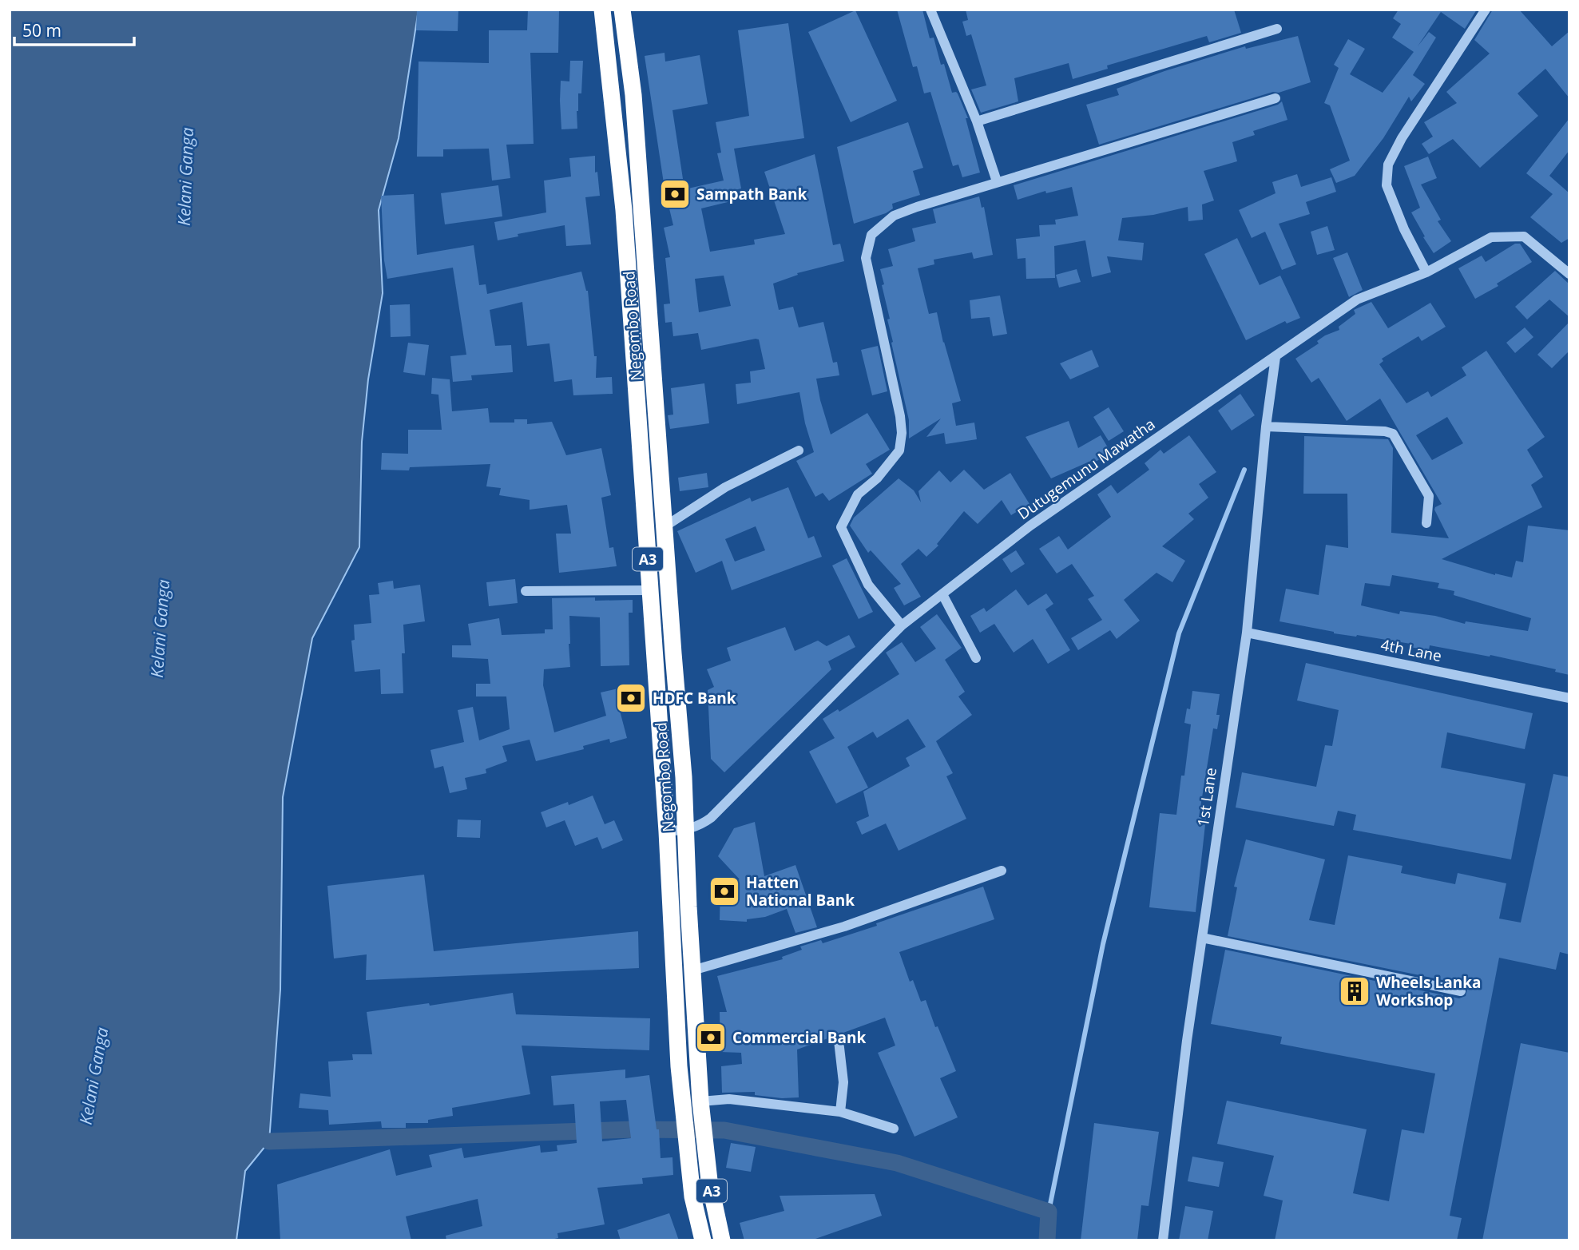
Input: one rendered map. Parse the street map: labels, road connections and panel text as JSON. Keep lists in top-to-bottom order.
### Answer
{
  "streets": {
    "highway": ["Negombo Road", "A3"],
    "street": ["Dutugemunu Mawatha", "4th Lane", "1st Lane"]
  },
  "crossings": [
    ["Negombo Road", "Dutugemunu Mawatha"],
    ["Dutugemunu Mawatha", "1st Lane"],
    ["4th Lane", "1st Lane"]
  ],
  "water": ["Kelani Ganga"],
  "places": {
    "bank": [
      "Sampath Bank",
      "HDFC Bank",
      "Hatten National Bank",
      "Commercial Bank"
    ],
    "building": ["Wheels Lanka Workshop"]
  },
  "scale_bar": "50 m"
}
